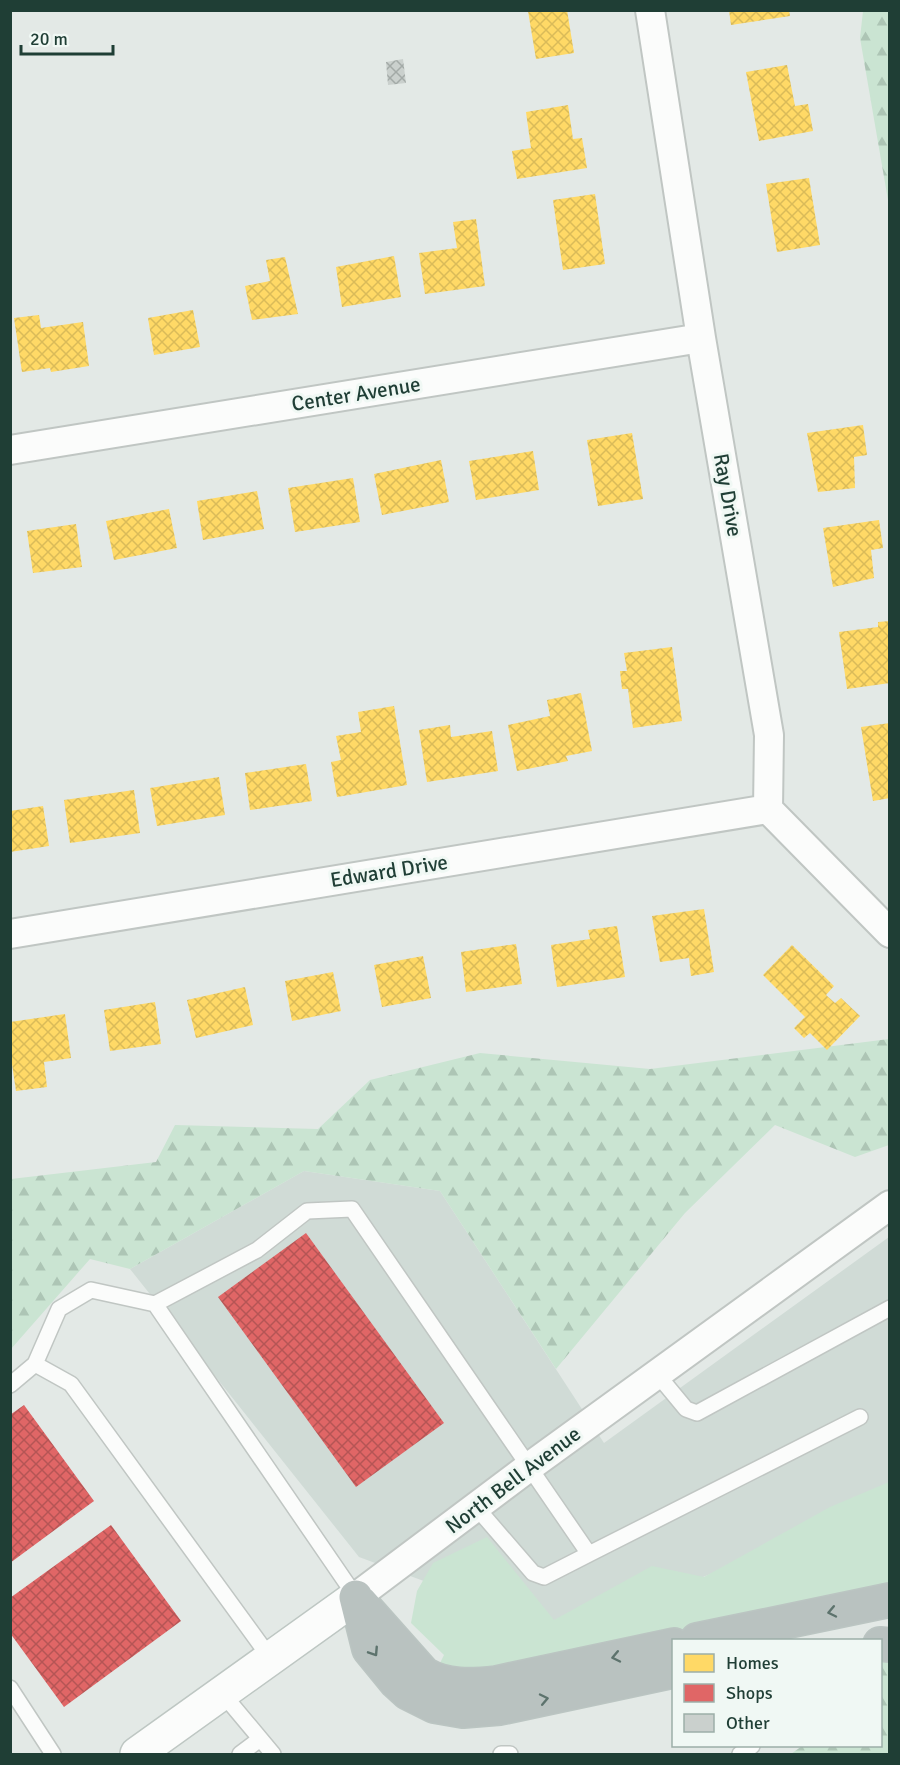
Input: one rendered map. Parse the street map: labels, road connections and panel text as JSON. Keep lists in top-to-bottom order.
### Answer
{
  "streets": {
    "street": [
      "Center Avenue",
      "Ray Drive",
      "Edward Drive",
      "North Bell Avenue"
    ]
  },
  "crossings": [
    ["Center Avenue", "Ray Drive"],
    ["Ray Drive", "Edward Drive"]
  ],
  "legend": ["Homes", "Shops", "Other"],
  "scale_bar": "20 m"
}
